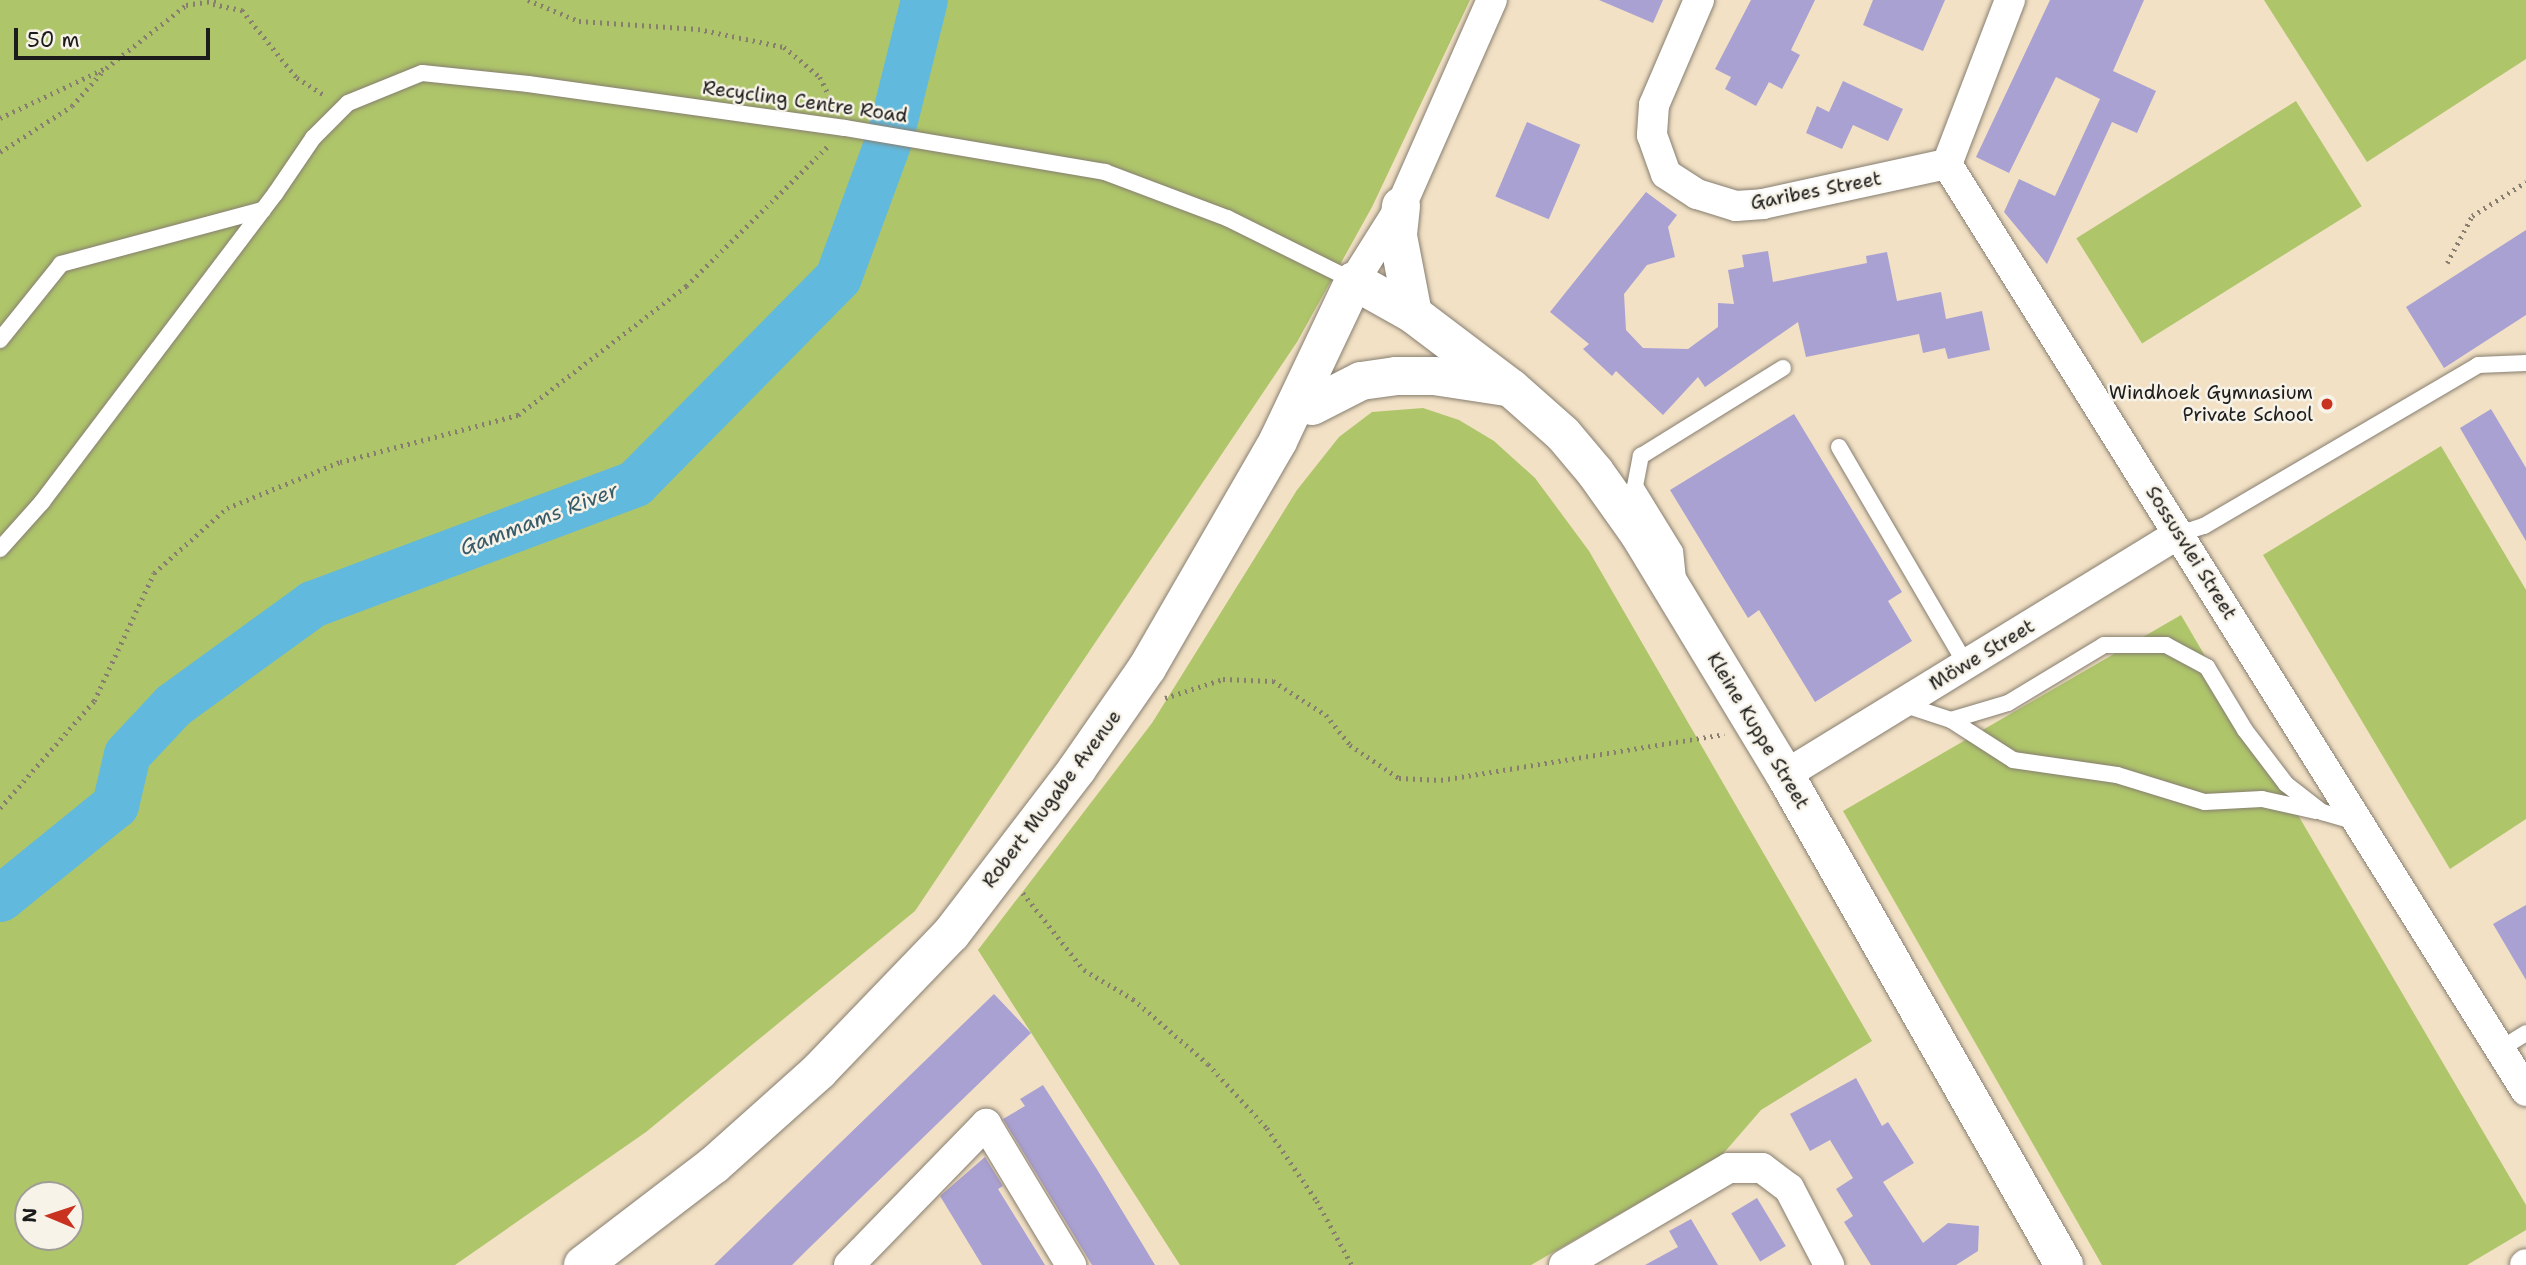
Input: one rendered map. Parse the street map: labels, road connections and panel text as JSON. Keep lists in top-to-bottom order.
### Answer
{
  "streets": {
    "street": [
      "Garibes Street",
      "Sossusvlei Street",
      "Möwe Street",
      "Kleine Kuppe Street",
      "Robert Mugabe Avenue"
    ],
    "lane": ["Recycling Centre Road"]
  },
  "crossings": [
    ["Recycling Centre Road", "Kleine Kuppe Street"],
    ["Recycling Centre Road", "Robert Mugabe Avenue"],
    ["Garibes Street", "Sossusvlei Street"],
    ["Sossusvlei Street", "Möwe Street"],
    ["Möwe Street", "Kleine Kuppe Street"],
    ["Kleine Kuppe Street", "Robert Mugabe Avenue"]
  ],
  "water": ["Gammams River"],
  "places": ["Windhoek Gymnasium Private School"],
  "scale_bar": "50 m",
  "north": "left"
}
